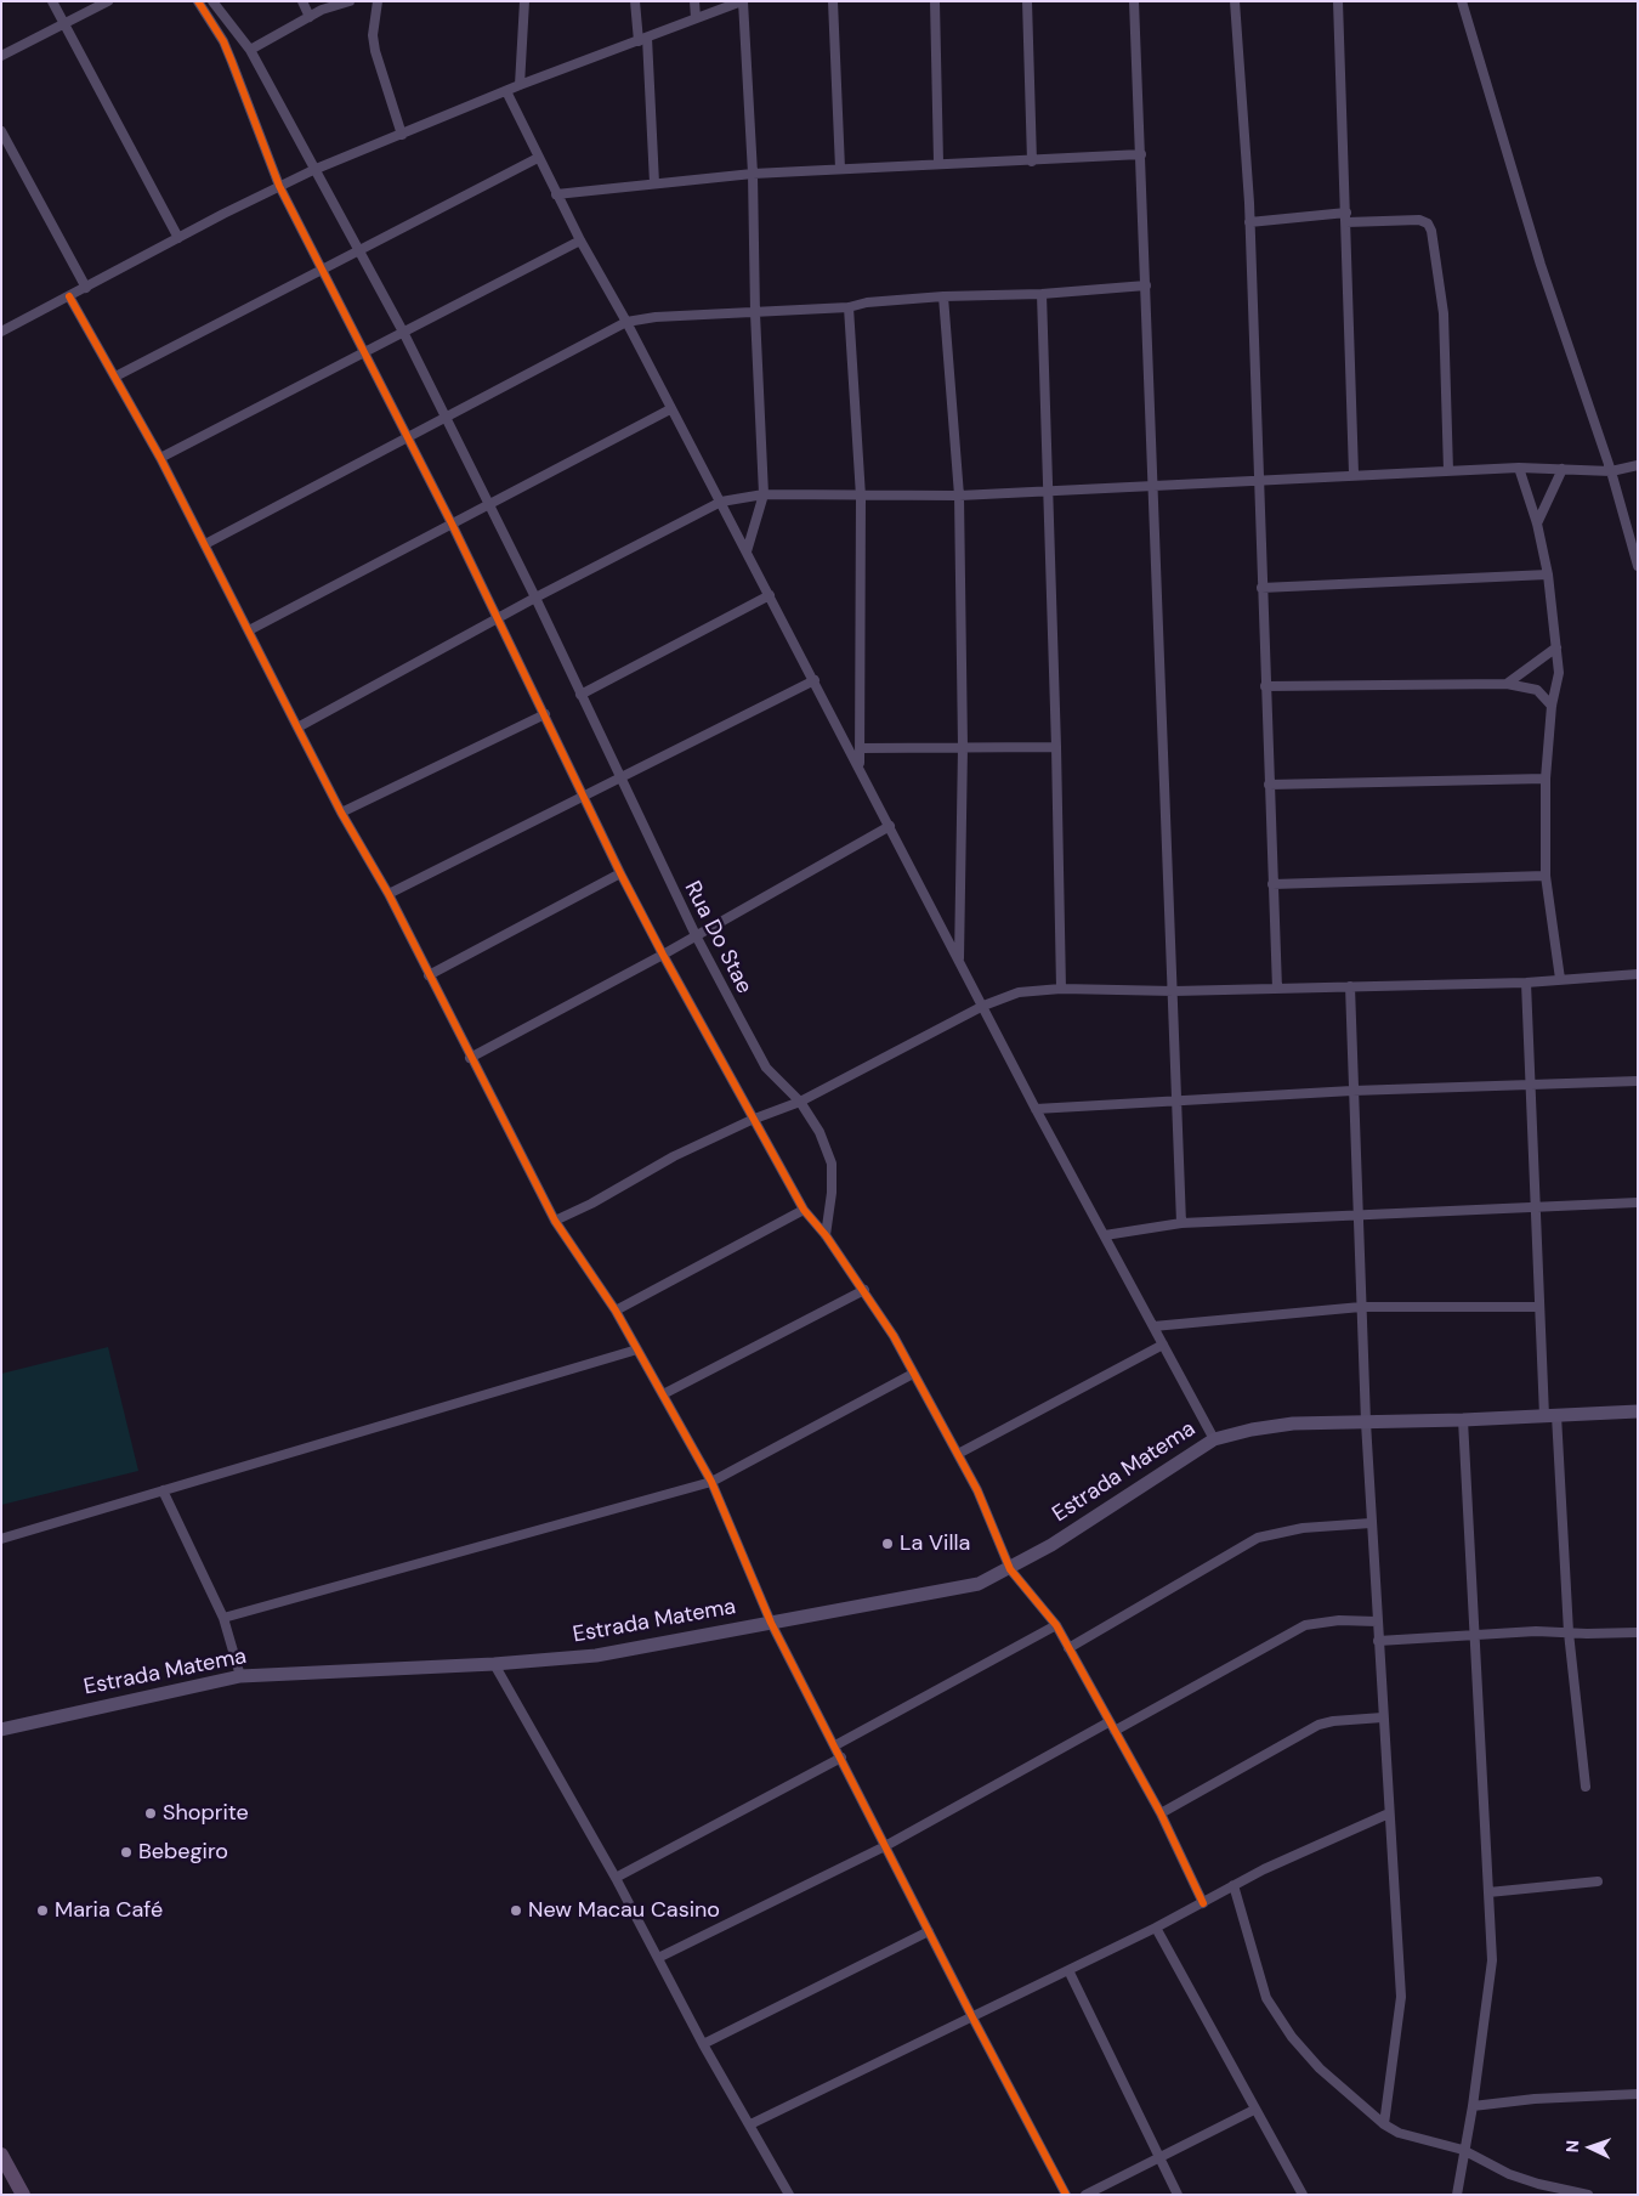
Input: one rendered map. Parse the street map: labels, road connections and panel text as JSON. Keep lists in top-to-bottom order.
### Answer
{
  "streets": {
    "street": ["Rua Do Stae", "Estrada Matema"]
  },
  "places": [
    "La Villa",
    "Shoprite",
    "Bebegiro",
    "Maria Café",
    "New Macau Casino"
  ],
  "north": "left"
}
